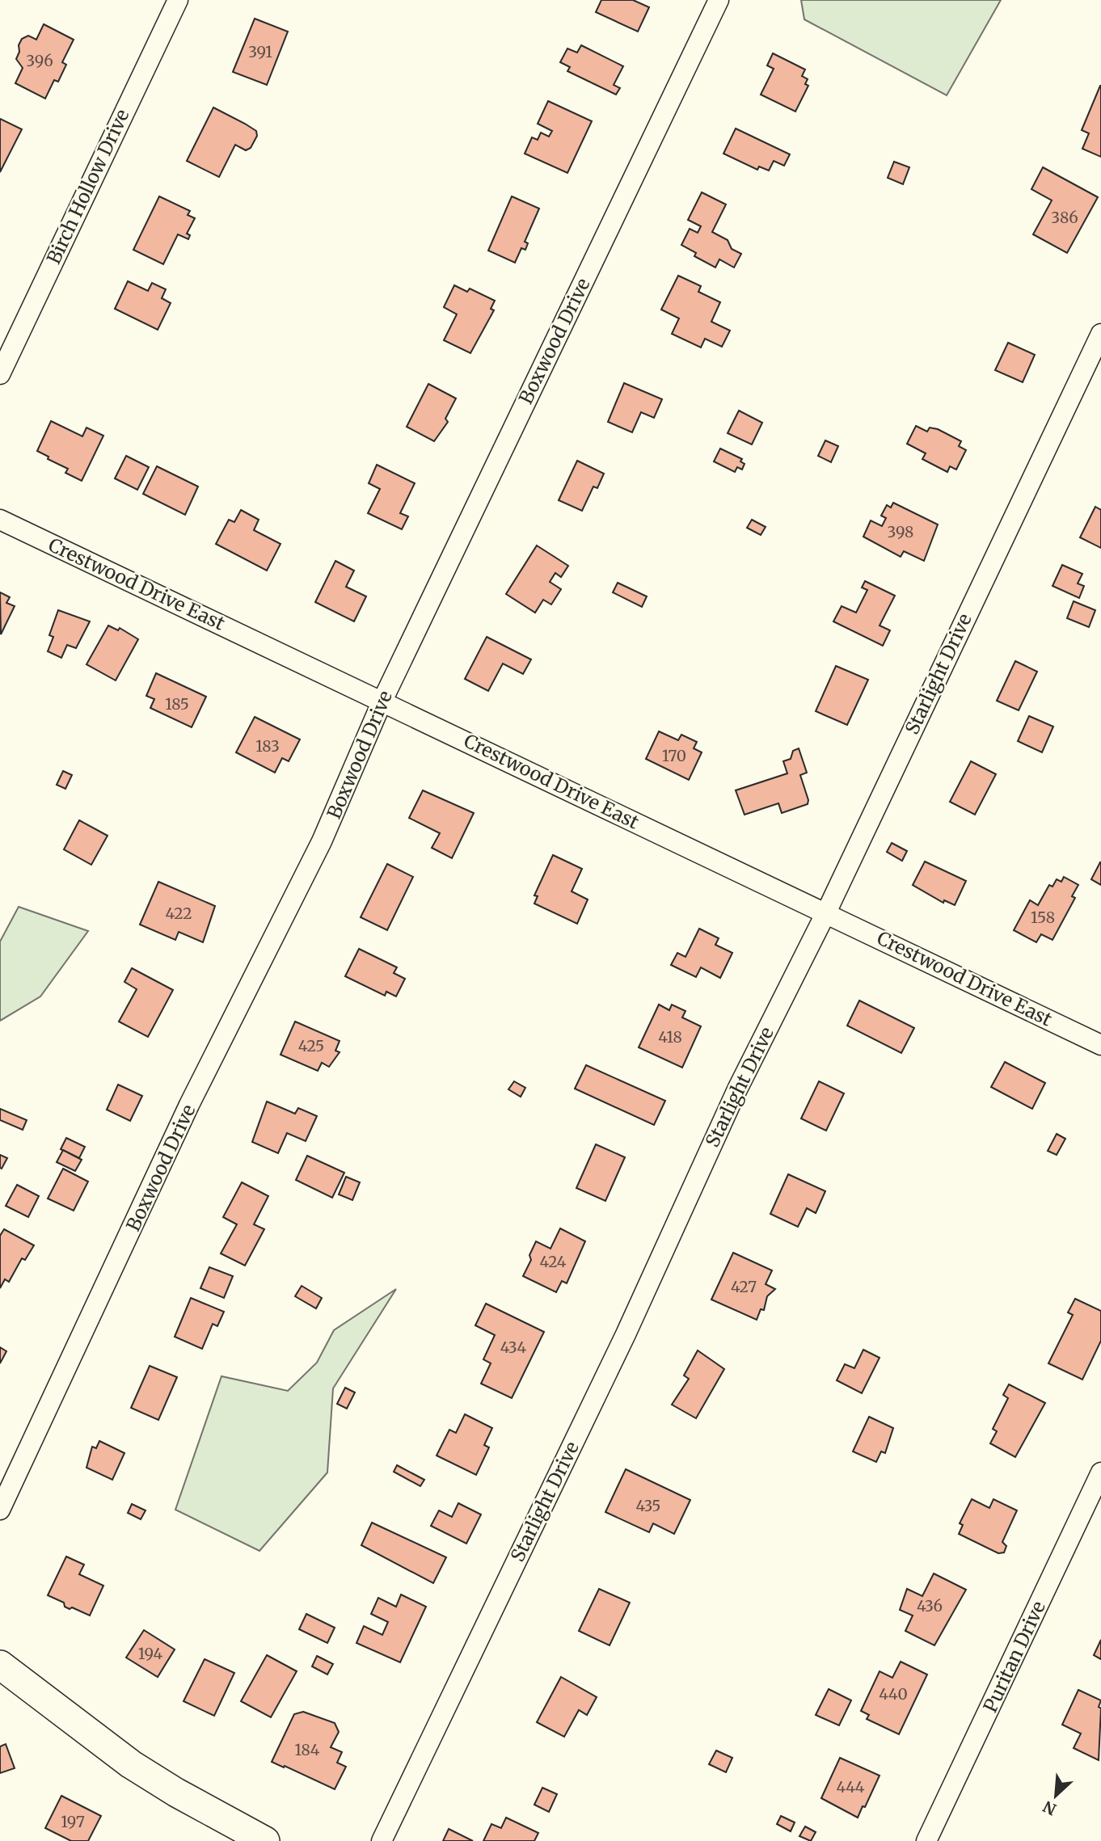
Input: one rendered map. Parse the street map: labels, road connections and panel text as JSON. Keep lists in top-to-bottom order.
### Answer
{
  "streets": {
    "street": [
      "Birch Hollow Drive",
      "Boxwood Drive",
      "Crestwood Drive East",
      "Starlight Drive",
      "Puritan Drive"
    ]
  },
  "crossings": [
    ["Boxwood Drive", "Crestwood Drive East"],
    ["Crestwood Drive East", "Starlight Drive"]
  ],
  "house_numbers": [
    "391",
    "396",
    "386",
    "398",
    "185",
    "183",
    "170",
    "422",
    "158",
    "418",
    "425",
    "424",
    "427",
    "434",
    "435",
    "436",
    "194",
    "440",
    "184",
    "444",
    "197"
  ],
  "north": "bottom left"
}
